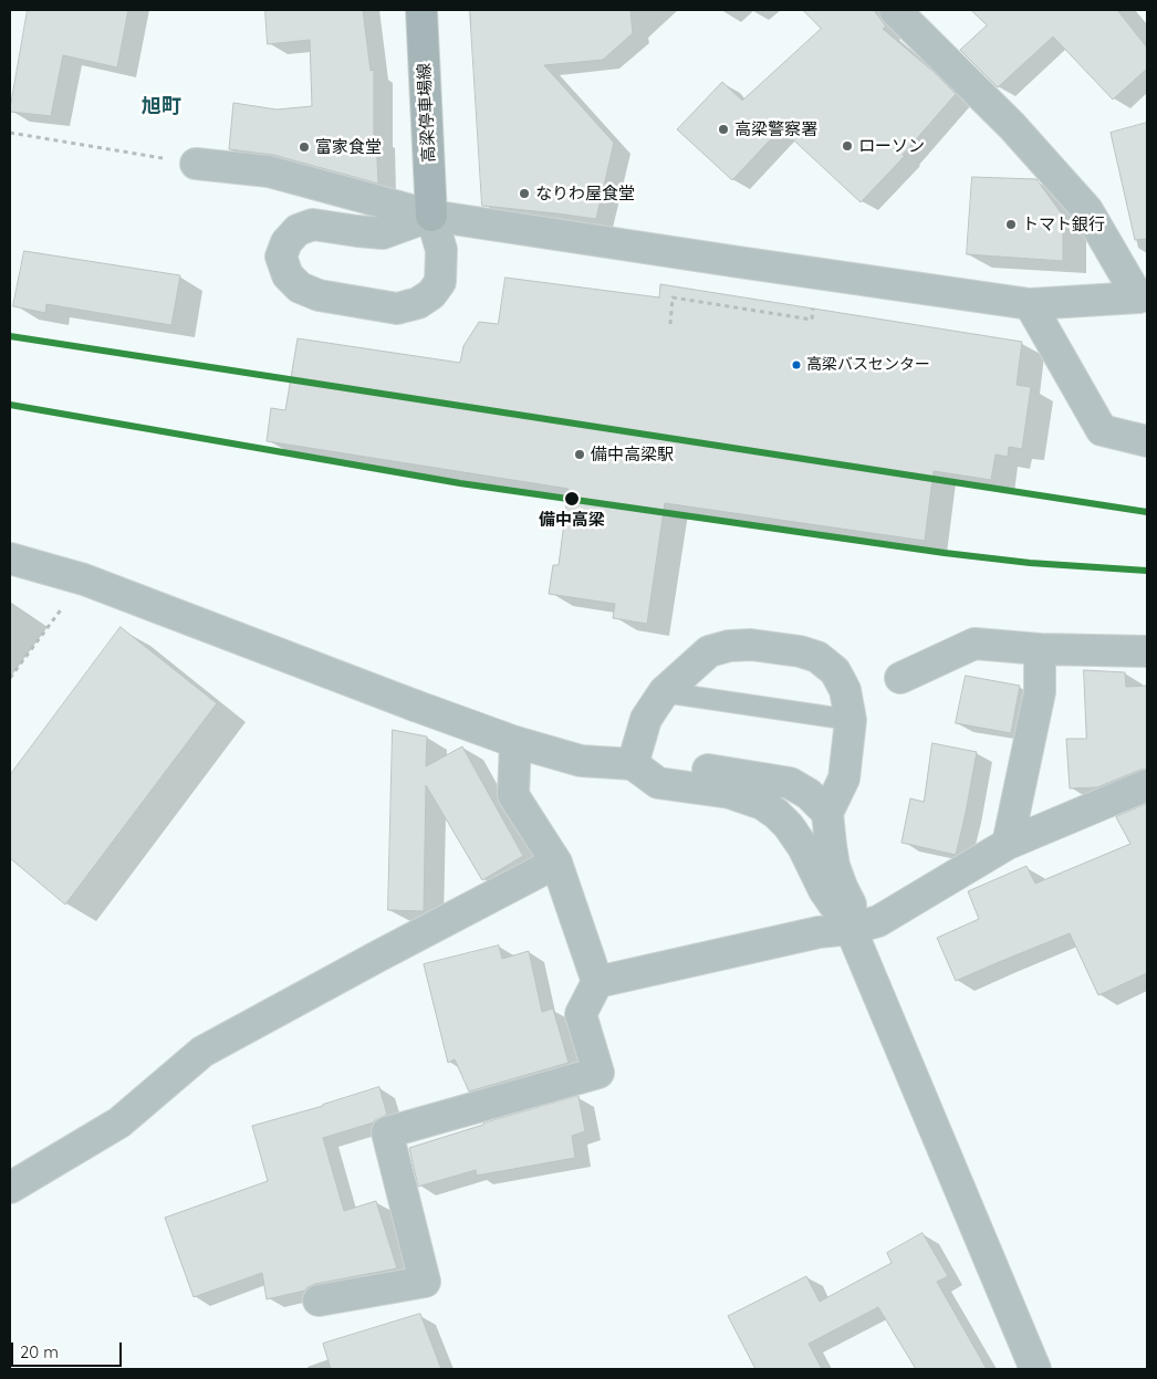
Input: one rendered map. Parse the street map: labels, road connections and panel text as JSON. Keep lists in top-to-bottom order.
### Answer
{
  "streets": {
    "main road": ["高梁停車場線"]
  },
  "districts": ["旭町"],
  "places": [
    "高梁警察署",
    "ローソン",
    "富家食堂",
    "なりわ屋食堂",
    "トマト銀行",
    "高梁バスセンター",
    "備中高梁駅",
    "備中高梁"
  ],
  "scale_bar": "20 m"
}
